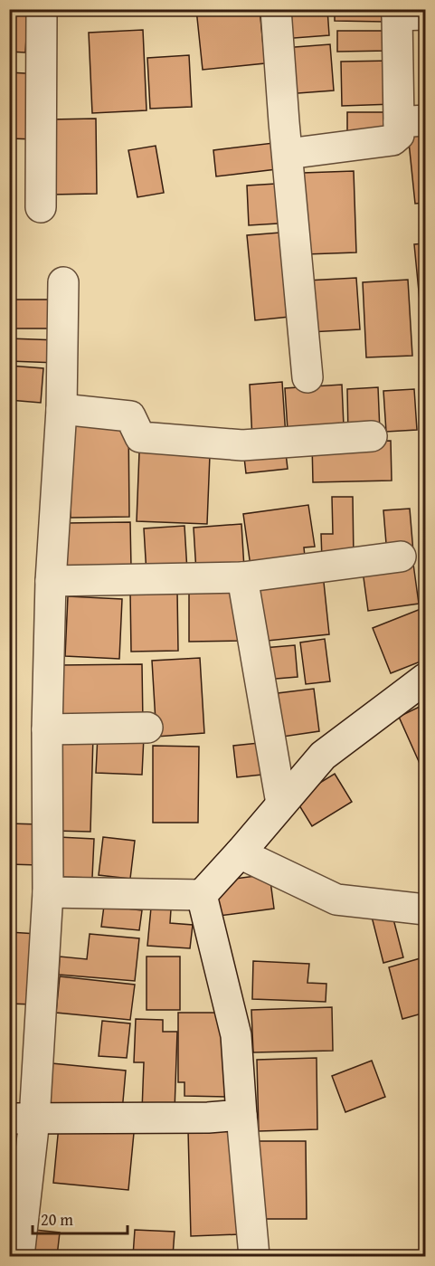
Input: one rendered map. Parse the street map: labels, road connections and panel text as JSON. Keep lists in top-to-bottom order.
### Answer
{
  "scale_bar": "20 m"
}
